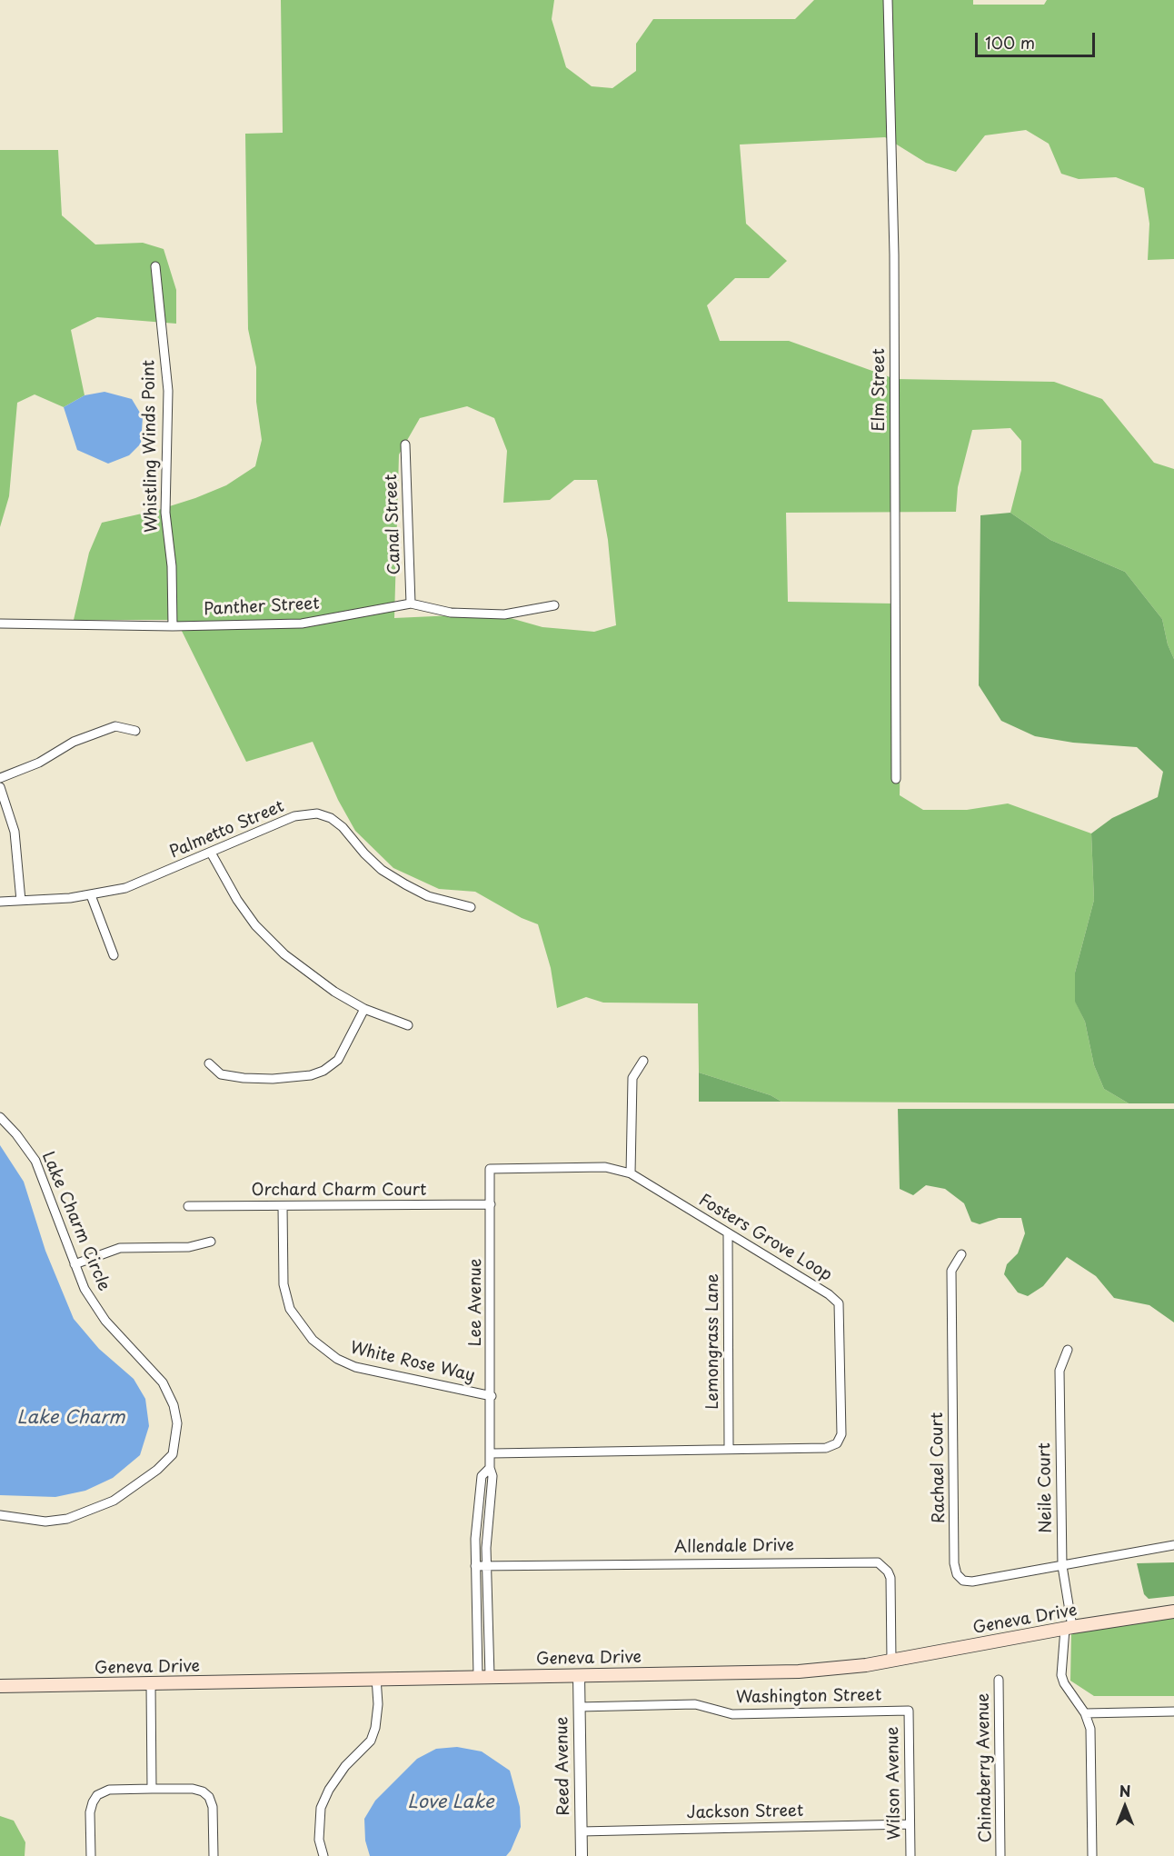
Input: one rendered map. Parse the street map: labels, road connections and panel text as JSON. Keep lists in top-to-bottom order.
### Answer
{
  "streets": {
    "main road": ["Geneva Drive"],
    "street": [
      "Elm Street",
      "Whistling Winds Point",
      "Canal Street",
      "Panther Street",
      "Palmetto Street",
      "Orchard Charm Court",
      "Lake Charm Circle",
      "Fosters Grove Loop",
      "Lee Avenue",
      "Lemongrass Lane",
      "White Rose Way",
      "Rachael Court",
      "Neile Court",
      "Allendale Drive",
      "Washington Street",
      "Reed Avenue",
      "Chinaberry Avenue",
      "Wilson Avenue",
      "Jackson Street"
    ]
  },
  "crossings": [
    ["Whistling Winds Point", "Panther Street"],
    ["Canal Street", "Panther Street"],
    ["Orchard Charm Court", "Lee Avenue"],
    ["Orchard Charm Court", "White Rose Way"],
    ["Fosters Grove Loop", "Lee Avenue"],
    ["Fosters Grove Loop", "Lemongrass Lane"],
    ["Lee Avenue", "White Rose Way"],
    ["Lee Avenue", "Allendale Drive"],
    ["Lee Avenue", "Geneva Drive"],
    ["Rachael Court", "Neile Court"],
    ["Neile Court", "Geneva Drive"],
    ["Allendale Drive", "Geneva Drive"],
    ["Geneva Drive", "Reed Avenue"],
    ["Washington Street", "Reed Avenue"],
    ["Washington Street", "Wilson Avenue"],
    ["Reed Avenue", "Jackson Street"],
    ["Wilson Avenue", "Jackson Street"]
  ],
  "water": ["Lake Charm", "Love Lake"],
  "scale_bar": "100 m",
  "north": "top"
}
